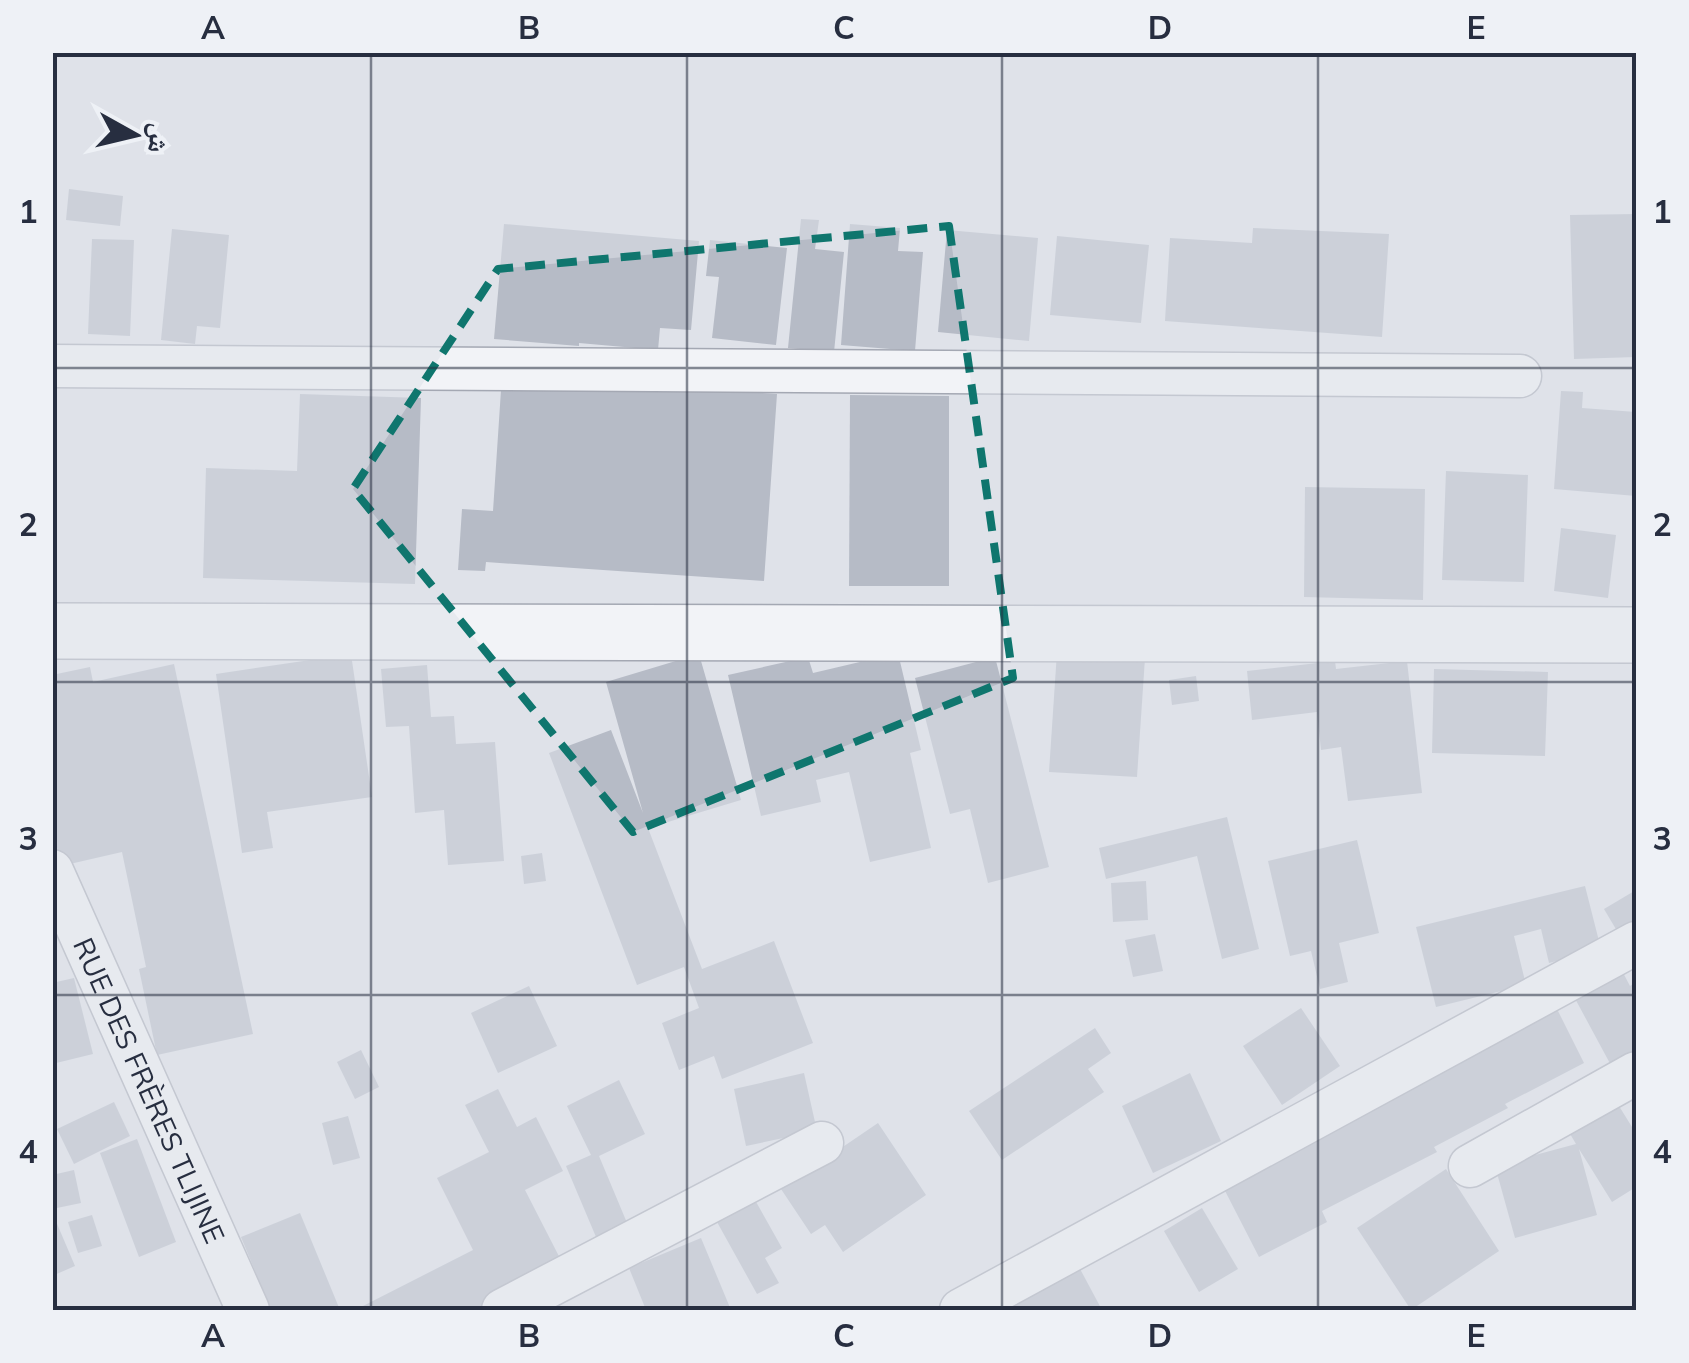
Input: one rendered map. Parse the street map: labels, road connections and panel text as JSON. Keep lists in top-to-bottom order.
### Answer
{
  "streets": {
    "street": ["RUE DES FRÈRES TLIJINE"]
  },
  "north": "right",
  "grid": {
    "columns": [
      "A",
      "B",
      "C",
      "D",
      "E"
    ],
    "rows": [
      "1",
      "2",
      "3",
      "4"
    ]
  }
}
